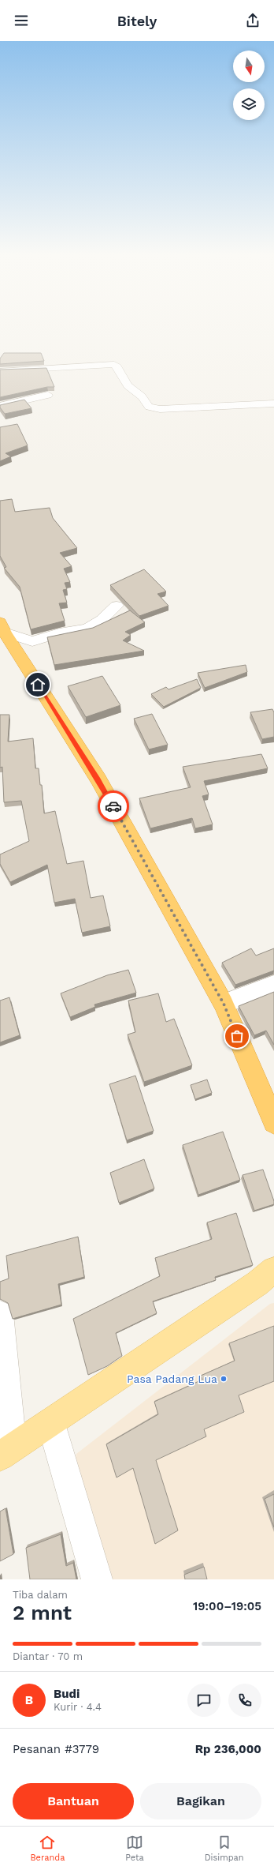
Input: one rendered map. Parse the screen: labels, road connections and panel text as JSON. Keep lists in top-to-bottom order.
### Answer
{
  "places": ["Pasa Padang Lua"],
  "north": "bottom",
  "page": {
    "header": "Bitely",
    "heading": ["2 mnt", "Tiba dalam", "19:00–19:05"],
    "panel": [
      "Budi",
      "Kurir · 4.4",
      "Pesanan #3779",
      "Rp 236,000"
    ],
    "bar": "Diantar · 70 m",
    "round": "B",
    "buttons": ["Bantuan", "Bagikan"],
    "tabs": ["Beranda", "Peta", "Disimpan"]
  }
}
